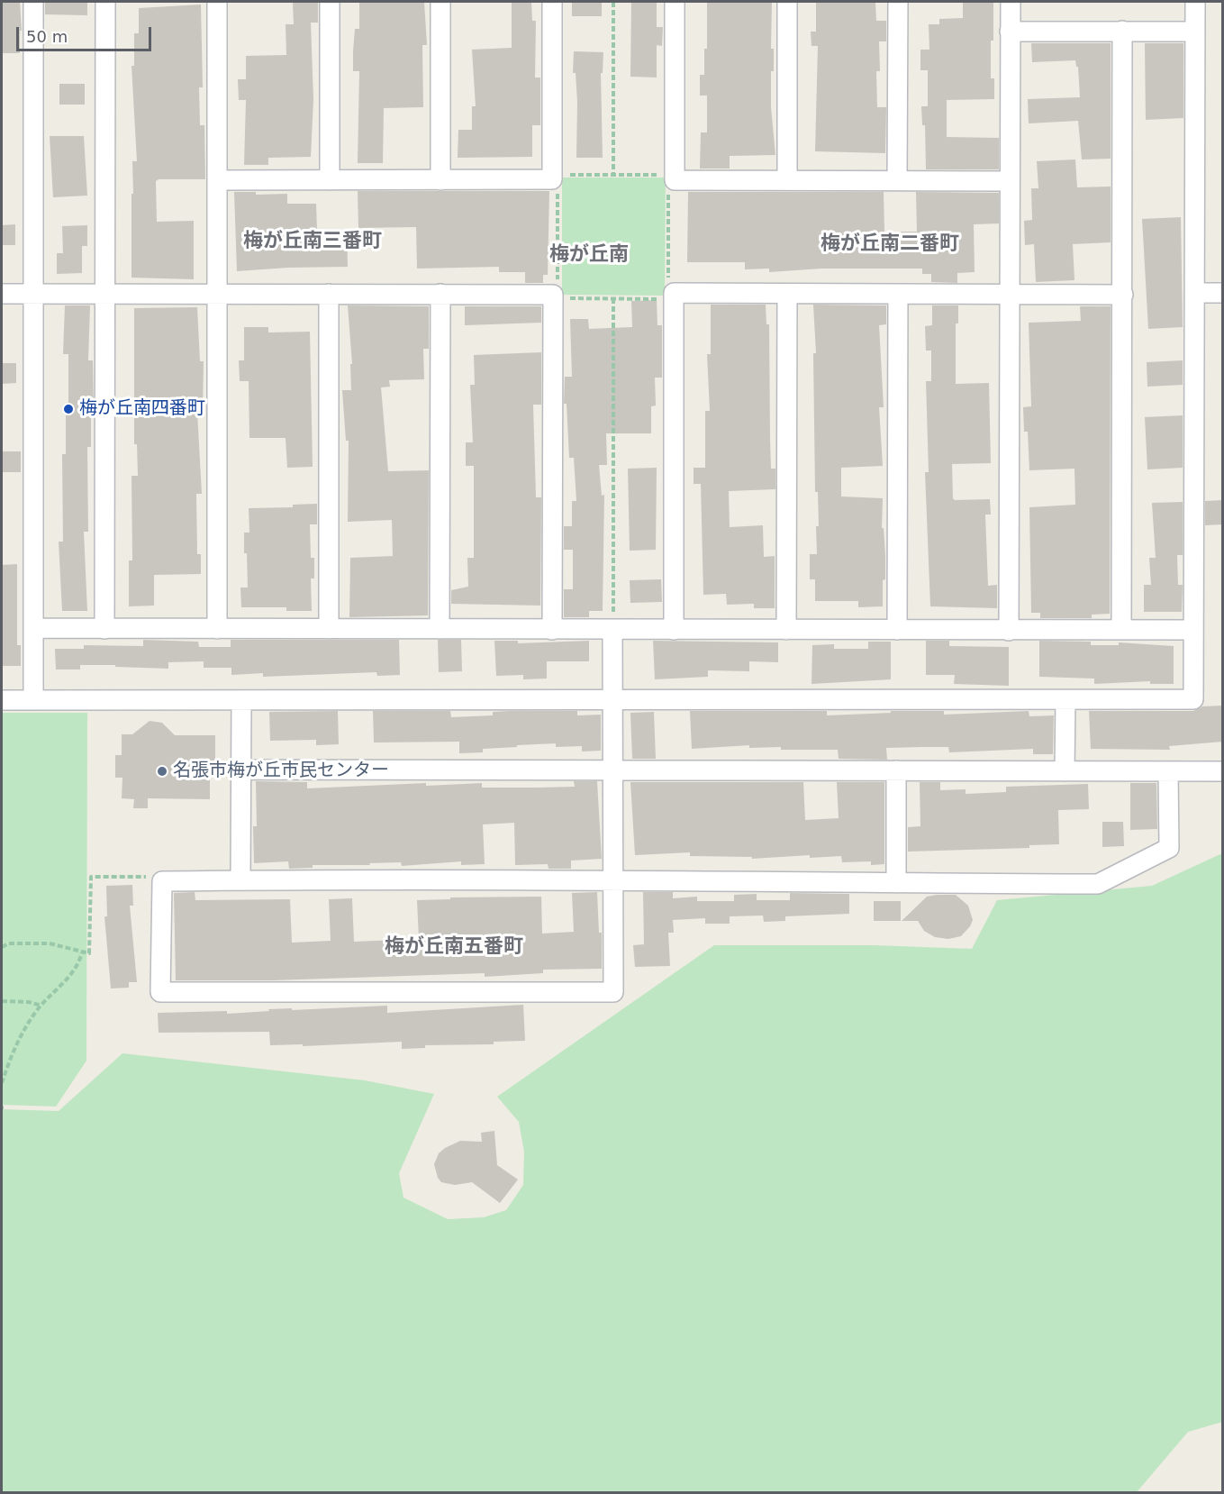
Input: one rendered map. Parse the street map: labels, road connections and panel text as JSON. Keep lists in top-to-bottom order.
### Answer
{
  "districts": [
    "梅が丘南三番町",
    "梅が丘南二番町",
    "梅が丘南",
    "梅が丘南五番町"
  ],
  "places": ["梅が丘南四番町", "名張市梅が丘市民センター"],
  "scale_bar": "50 m"
}
